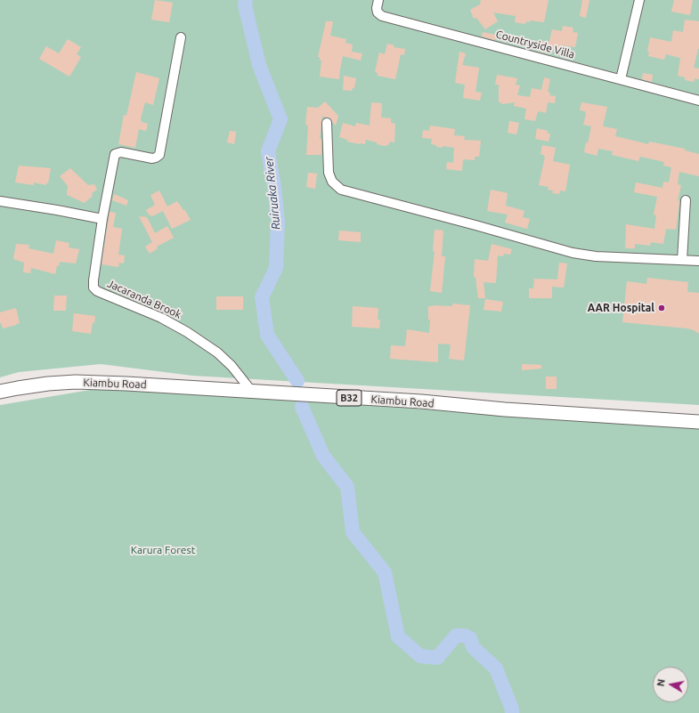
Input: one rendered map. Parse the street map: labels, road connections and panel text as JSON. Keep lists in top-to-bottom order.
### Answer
{
  "streets": {
    "highway": ["Kiambu Road", "B32"],
    "street": ["Countryside Villa", "Jacaranda Brook"]
  },
  "crossings": [
    ["Jacaranda Brook", "Kiambu Road"]
  ],
  "water": ["Ruiruaka River"],
  "parks": ["Karura Forest"],
  "places": ["AAR Hospital"],
  "north": "left"
}
